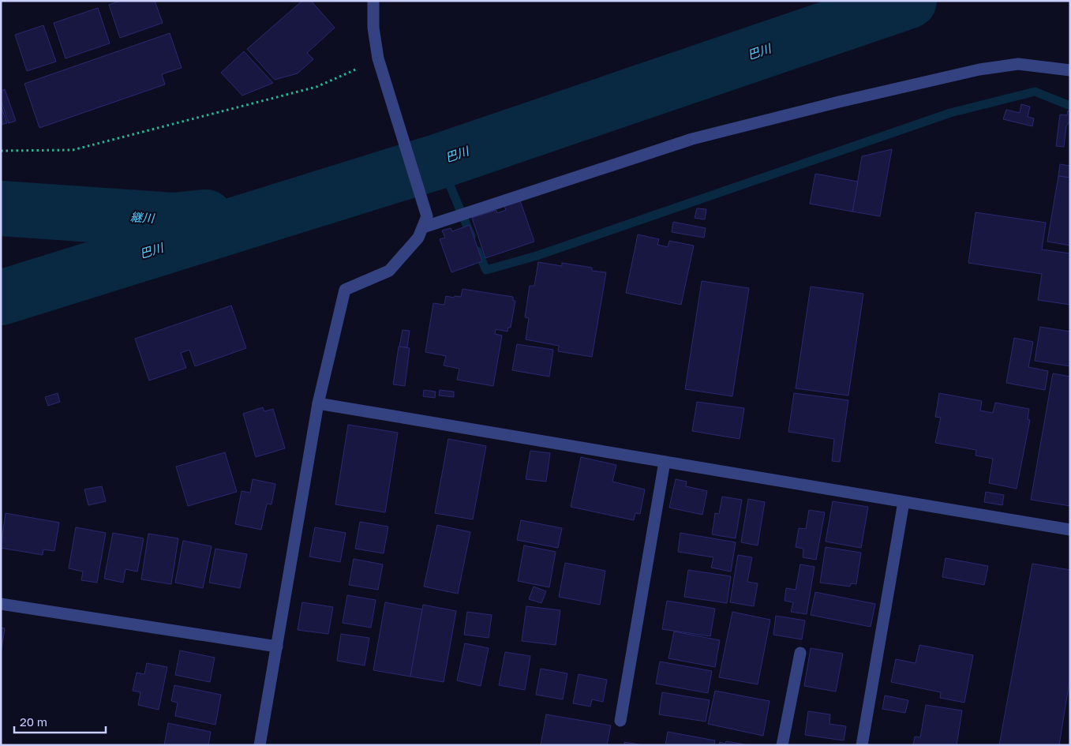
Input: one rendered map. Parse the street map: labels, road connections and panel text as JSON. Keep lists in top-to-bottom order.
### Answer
{
  "water": ["巴川", "継川"],
  "scale_bar": "20 m"
}
